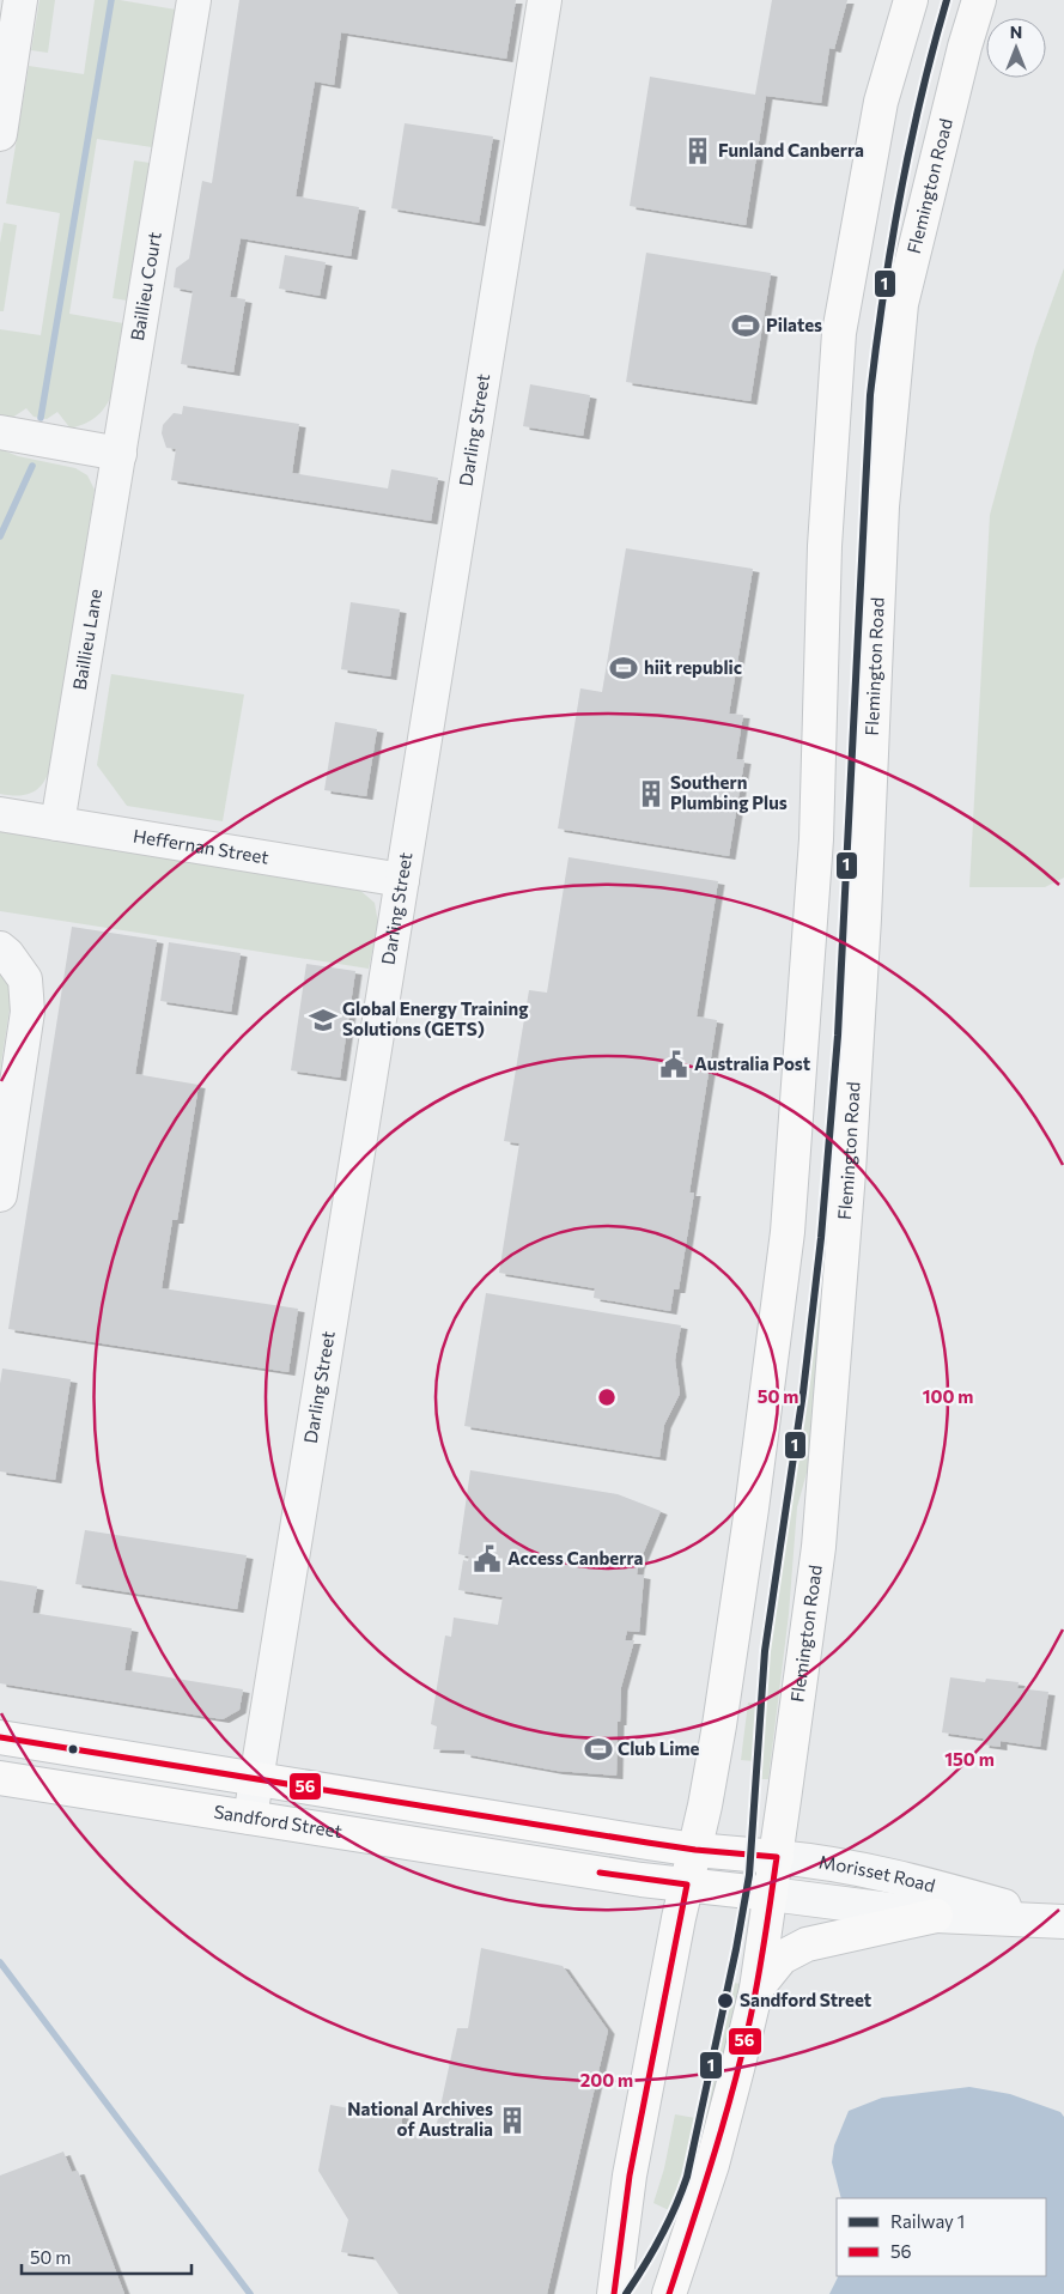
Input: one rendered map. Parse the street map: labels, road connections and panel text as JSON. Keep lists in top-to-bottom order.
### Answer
{
  "streets": {
    "main road": ["Flemington Road", "Sandford Street", "Morisset Road"],
    "street": [
      "Baillieu Court",
      "Darling Street",
      "Baillieu Lane",
      "Heffernan Street"
    ]
  },
  "crossings": [
    ["Flemington Road", "Sandford Street"],
    ["Flemington Road", "Morisset Road"],
    ["Baillieu Court", "Baillieu Lane"],
    ["Darling Street", "Heffernan Street"],
    ["Darling Street", "Sandford Street"],
    ["Baillieu Lane", "Heffernan Street"],
    ["Sandford Street", "Morisset Road"]
  ],
  "places": {
    "building": ["Funland Canberra", "Southern Plumbing Plus", "National Archives of Australia"],
    "sports": ["Pilates", "hiit republic", "Club Lime"],
    "school or university": ["Global Energy Training Solutions (GETS)"],
    "public building": ["Australia Post", "Access Canberra"],
    "other": ["Sandford Street"]
  },
  "lines": ["rail line 1", "transit line 56"],
  "legend": ["Railway 1", "56"],
  "scale_bar": "50 m",
  "north": "top",
  "rings": [
    "50 m",
    "100 m",
    "150 m",
    "200 m"
  ]
}
